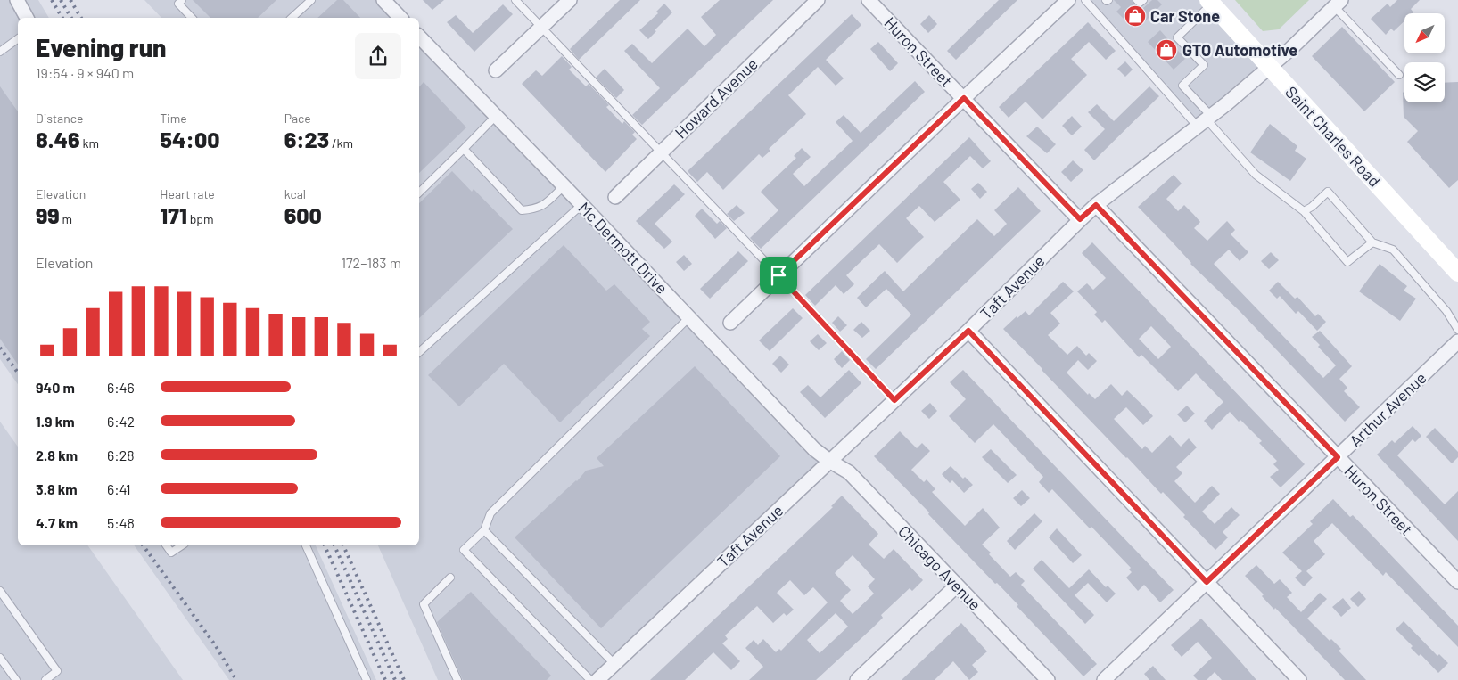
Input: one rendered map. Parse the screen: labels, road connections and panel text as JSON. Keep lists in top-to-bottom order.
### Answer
{
  "streets": {
    "main road": ["Saint Charles Road"],
    "street": [
      "Huron Street",
      "Howard Avenue",
      "Mc Dermott Drive",
      "Taft Avenue",
      "Arthur Avenue",
      "Chicago Avenue"
    ]
  },
  "crossings": [
    ["Huron Street", "Taft Avenue"],
    ["Huron Street", "Arthur Avenue"],
    ["Saint Charles Road", "Taft Avenue"],
    ["Mc Dermott Drive", "Taft Avenue"],
    ["Mc Dermott Drive", "Chicago Avenue"],
    ["Taft Avenue", "Chicago Avenue"]
  ],
  "places": {
    "shop": ["Car Stone", "GTO Automotive"]
  },
  "north": "bottom left",
  "page": {
    "heading": ["Evening run", "19:54 · 9 × 940 m"],
    "stats": [
      ["Distance", "8.46 km"],
      ["Time", "54:00"],
      ["Pace", "6:23 /km"],
      ["Elevation", "99 m"],
      ["Heart rate", "171 bpm"],
      ["kcal", "600"]
    ],
    "chart": ["Elevation", "172–183 m"],
    "list": [
      {
        "name": "940 m",
        "note": "6:46"
      },
      {
        "name": "1.9 km",
        "note": "6:42"
      },
      {
        "name": "2.8 km",
        "note": "6:28"
      },
      {
        "name": "3.8 km",
        "note": "6:41"
      },
      {
        "name": "4.7 km",
        "note": "5:48"
      }
    ]
  }
}
